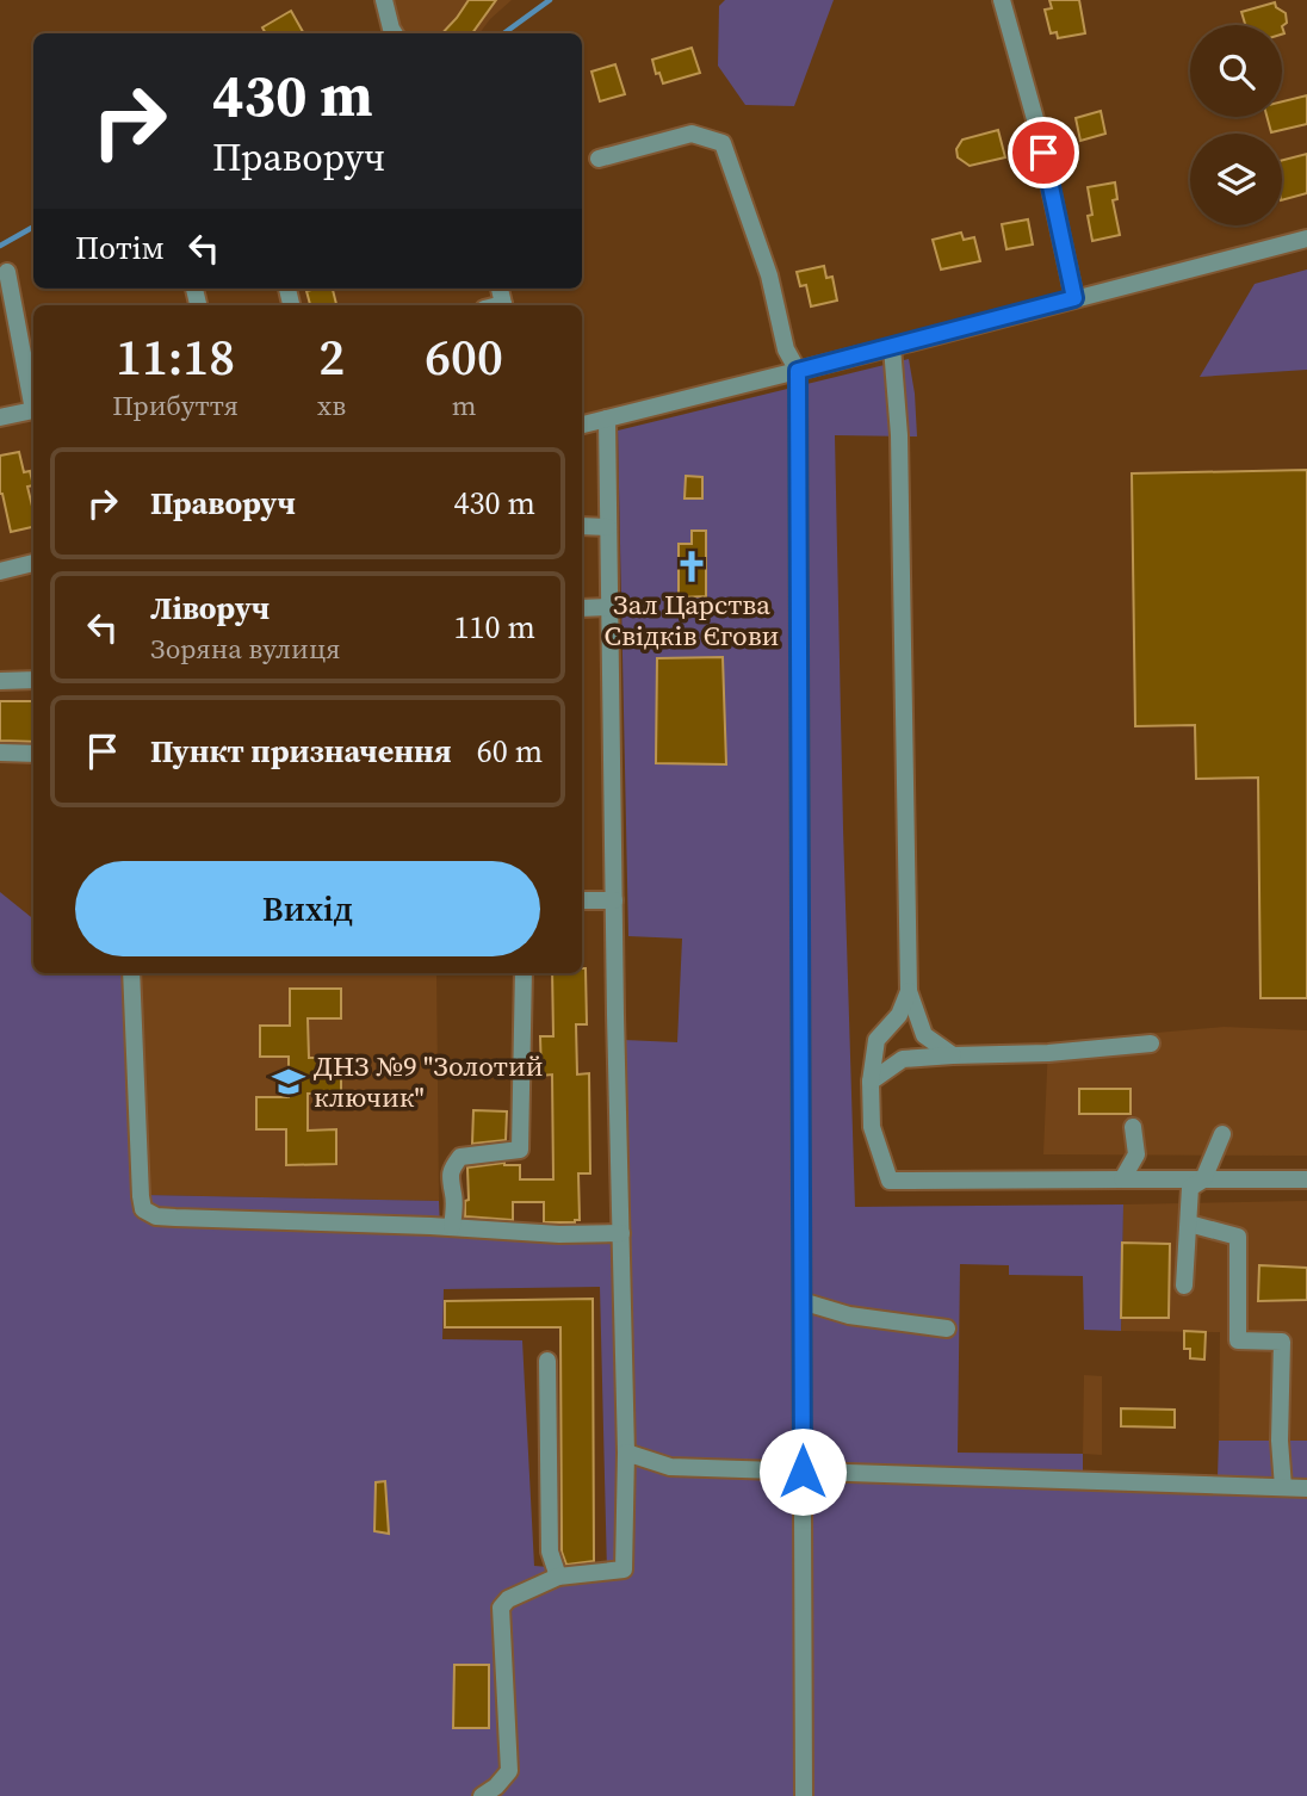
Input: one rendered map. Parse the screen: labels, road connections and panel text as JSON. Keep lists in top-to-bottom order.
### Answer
{
  "places": {
    "church": ["Зал Царства Свідків Єгови"],
    "school or university": ["ДНЗ №9 \"Золотий ключик\""]
  },
  "page": {
    "turn": ["430 m", "Праворуч"],
    "then": "Потім",
    "eta": [
      "11:18",
      "Прибуття",
      "2",
      "хв",
      "600",
      "m"
    ],
    "list": [
      {
        "name": "Праворуч",
        "value": "430 m"
      },
      {
        "name": "Ліворуч",
        "note": "Зоряна вулиця",
        "value": "110 m"
      },
      {
        "name": "Пункт призначення",
        "value": "60 m"
      }
    ],
    "buttons": "Вихід"
  }
}
